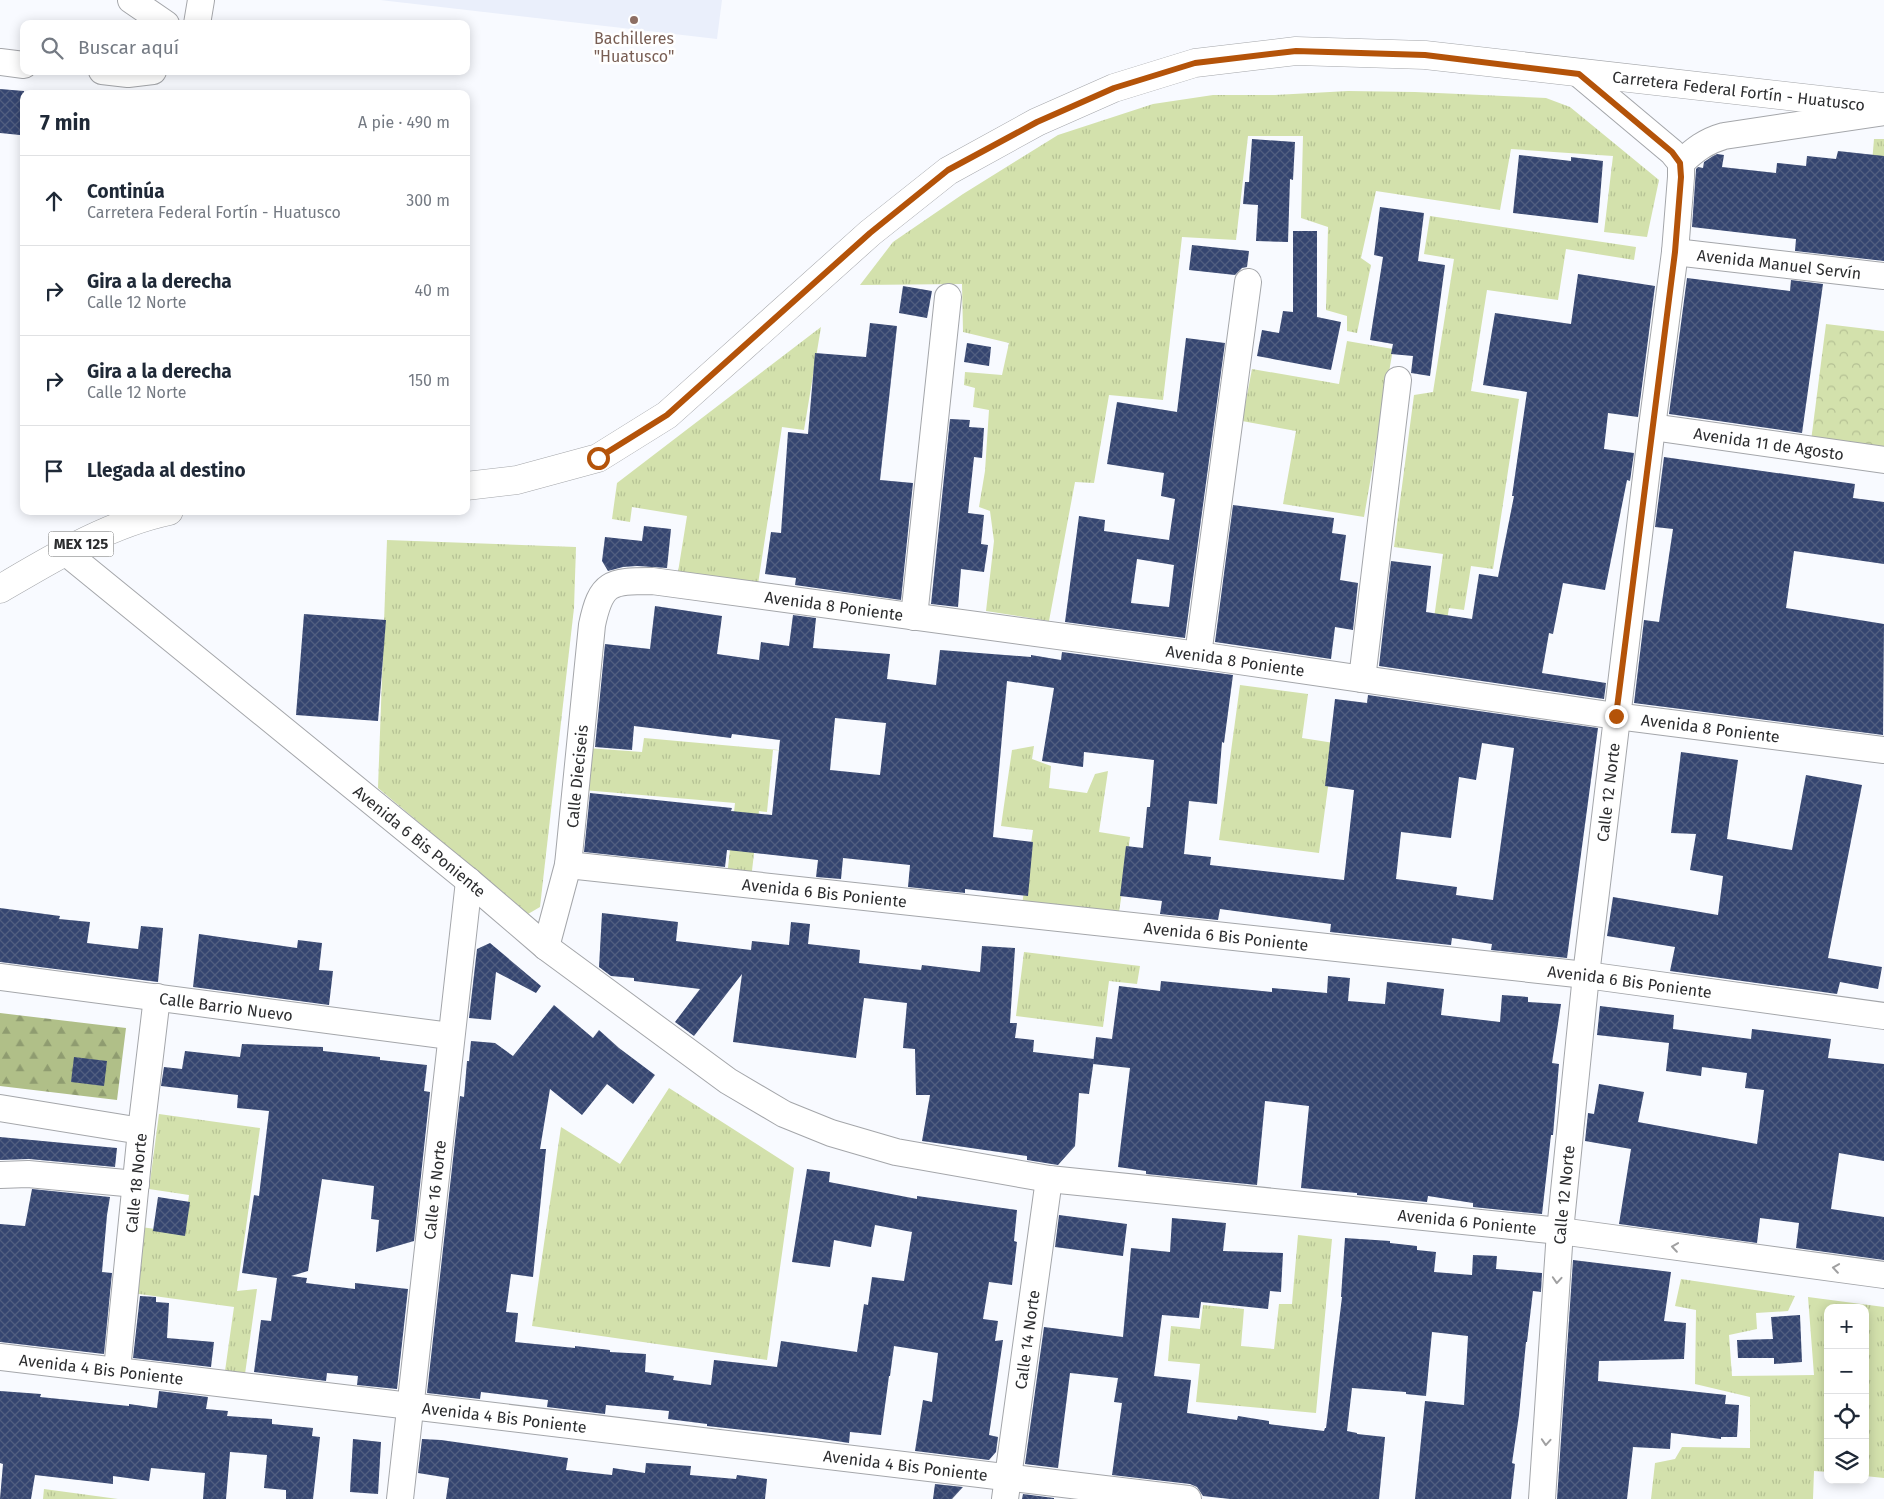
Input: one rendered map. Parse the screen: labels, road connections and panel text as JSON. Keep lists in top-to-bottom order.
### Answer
{
  "streets": {
    "main road": ["Carretera Federal Fortín - Huatusco", "MEX 125"],
    "street": [
      "Avenida Manuel Servín",
      "Avenida 11 de Agosto",
      "Avenida 8 Poniente",
      "Calle Dieciseis",
      "Calle 12 Norte",
      "Avenida 6 Bis Poniente",
      "Calle Barrio Nuevo",
      "Calle 18 Norte",
      "Calle 16 Norte",
      "Avenida 6 Poniente",
      "Calle 14 Norte",
      "Avenida 4 Bis Poniente"
    ]
  },
  "crossings": [
    ["Avenida Manuel Servín", "Calle 12 Norte"],
    ["Avenida 11 de Agosto", "Calle 12 Norte"],
    ["MEX 125", "Avenida 6 Bis Poniente"],
    ["Avenida 8 Poniente", "Calle Dieciseis"],
    ["Avenida 8 Poniente", "Calle 12 Norte"],
    ["Calle Dieciseis", "Avenida 6 Bis Poniente"],
    ["Calle 12 Norte", "Avenida 6 Bis Poniente"],
    ["Calle 12 Norte", "Avenida 6 Poniente"],
    ["Avenida 6 Bis Poniente", "Calle 16 Norte"],
    ["Avenida 6 Bis Poniente", "Avenida 6 Poniente"],
    ["Avenida 6 Bis Poniente", "Calle 14 Norte"],
    ["Calle Barrio Nuevo", "Calle 18 Norte"],
    ["Calle Barrio Nuevo", "Calle 16 Norte"],
    ["Calle 18 Norte", "Avenida 4 Bis Poniente"],
    ["Calle 16 Norte", "Avenida 4 Bis Poniente"],
    ["Avenida 6 Poniente", "Calle 14 Norte"],
    ["Calle 14 Norte", "Avenida 4 Bis Poniente"]
  ],
  "one_way": ["Avenida 6 Poniente"],
  "places": ["Bachilleres \"Huatusco\""],
  "page": {
    "search": "Buscar aquí",
    "heading": ["7 min", "A pie · 490 m"],
    "list": [
      ["Continúa", "Carretera Federal Fortín - Huatusco", "300 m"],
      ["Gira a la derecha", "Calle 12 Norte", "40 m"],
      ["Gira a la derecha", "Calle 12 Norte", "150 m"],
      "Llegada al destino"
    ],
    "map_buttons": ["+", "−"]
  }
}
